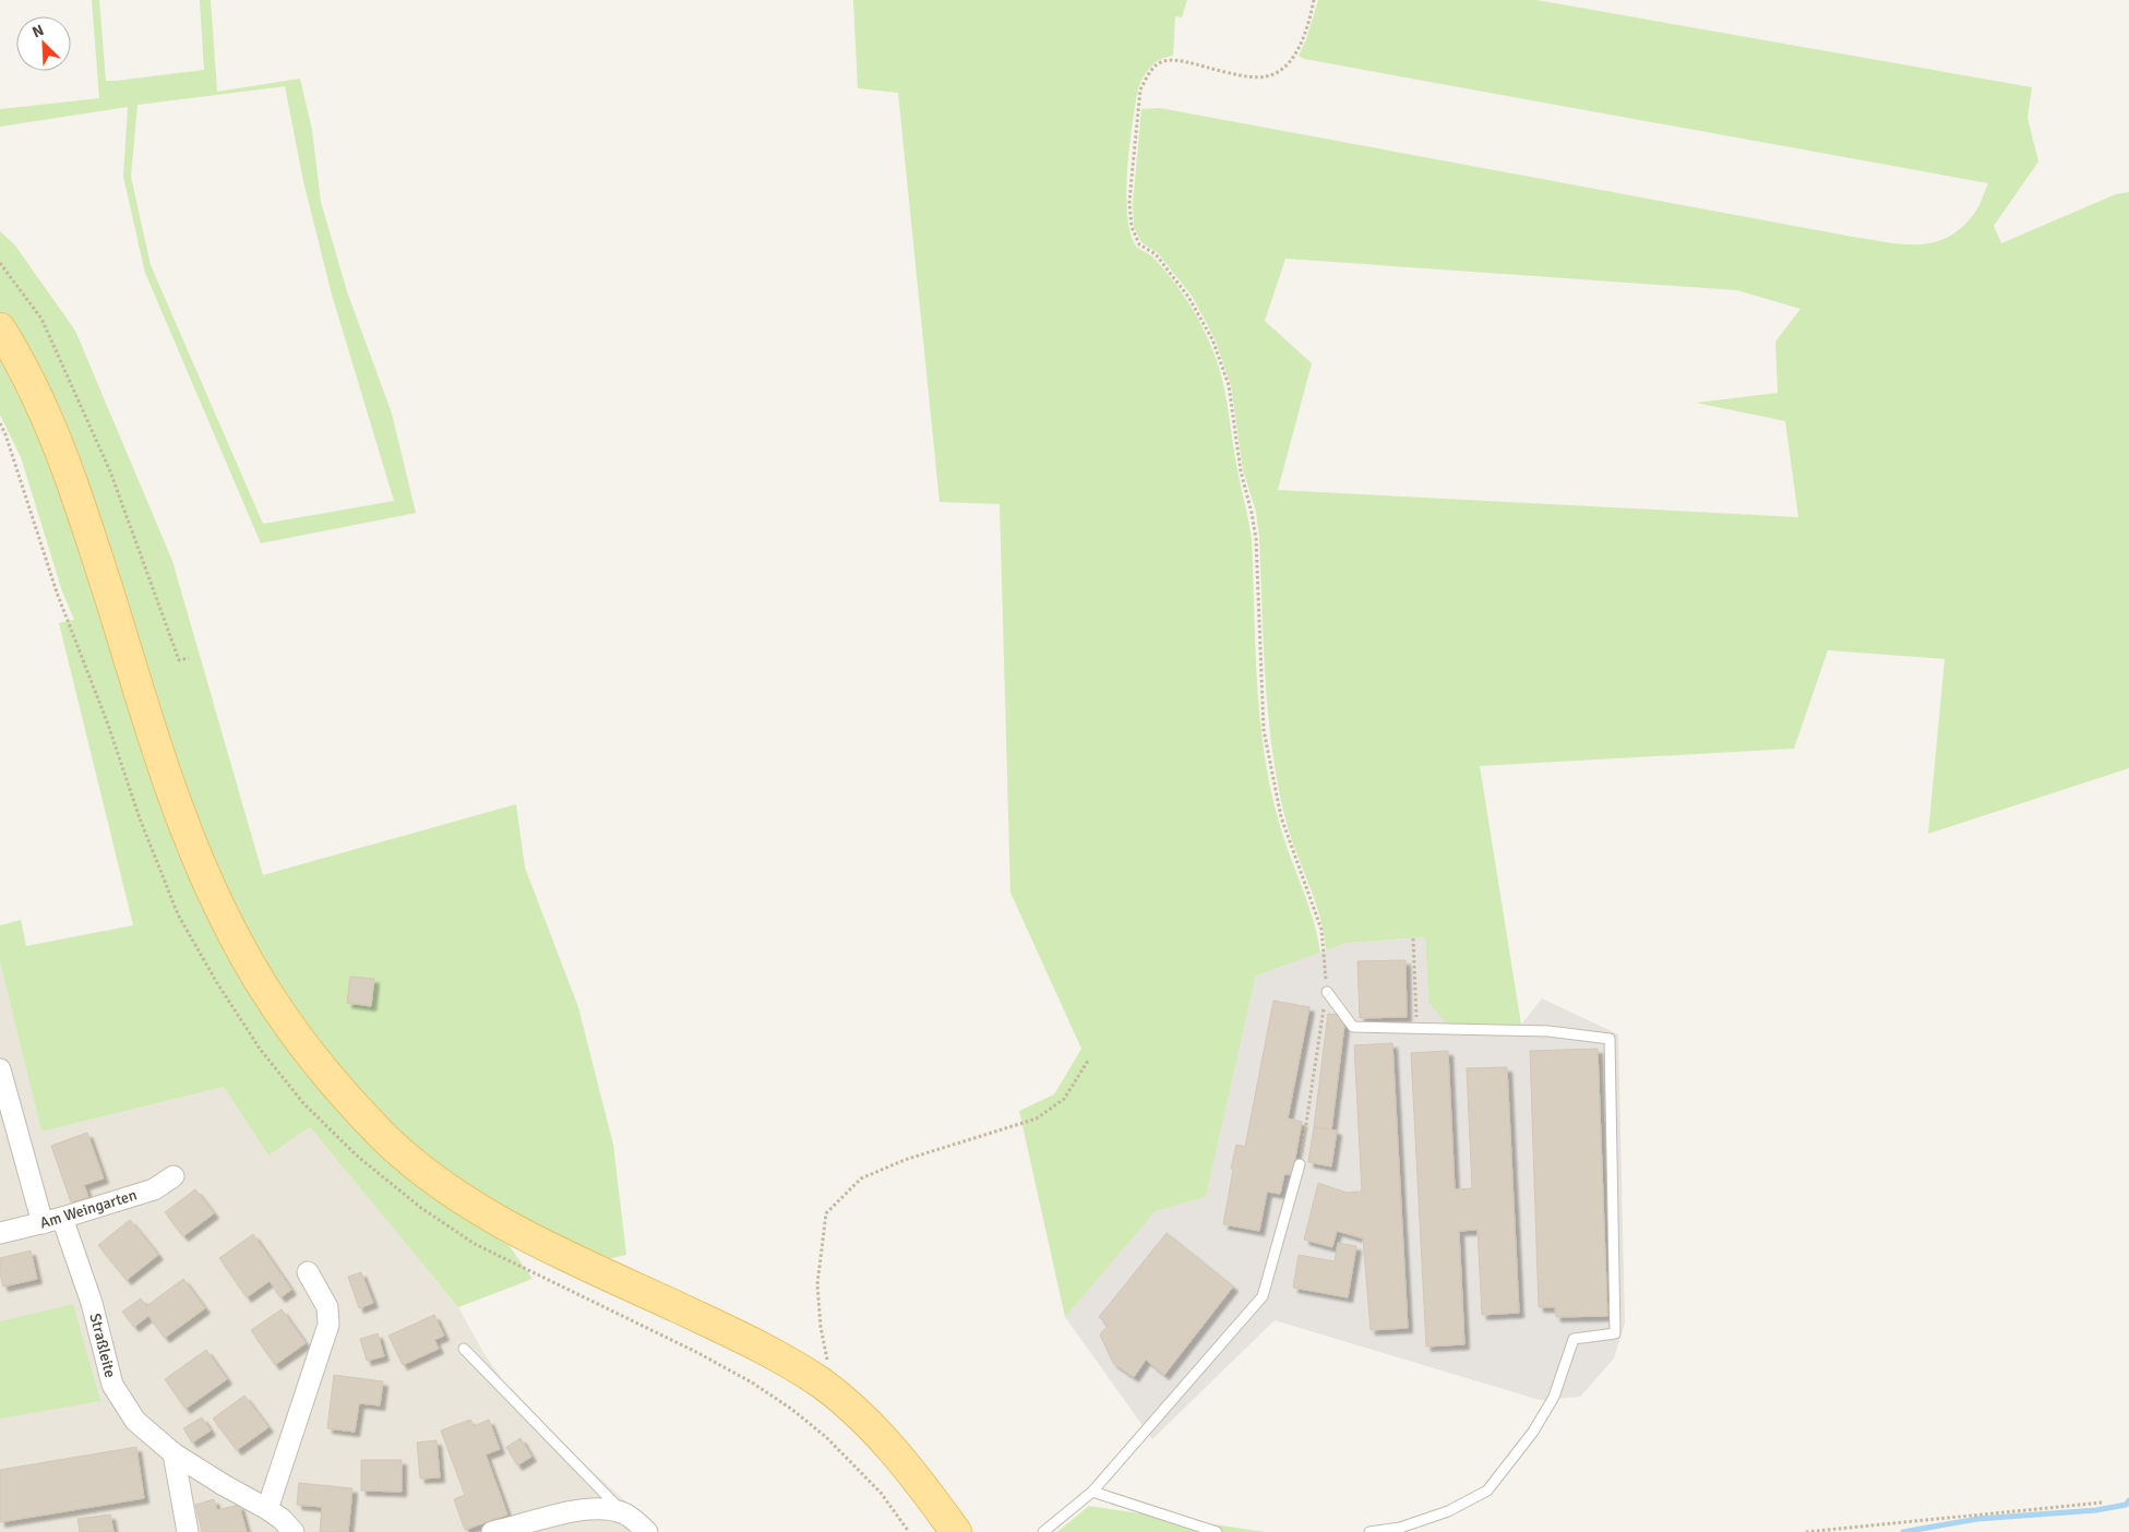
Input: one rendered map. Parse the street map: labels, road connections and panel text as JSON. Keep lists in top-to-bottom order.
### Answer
{
  "streets": {
    "street": ["Am Weingarten", "Straßleite"]
  },
  "crossings": [
    ["Am Weingarten", "Straßleite"]
  ],
  "north": "top left"
}
